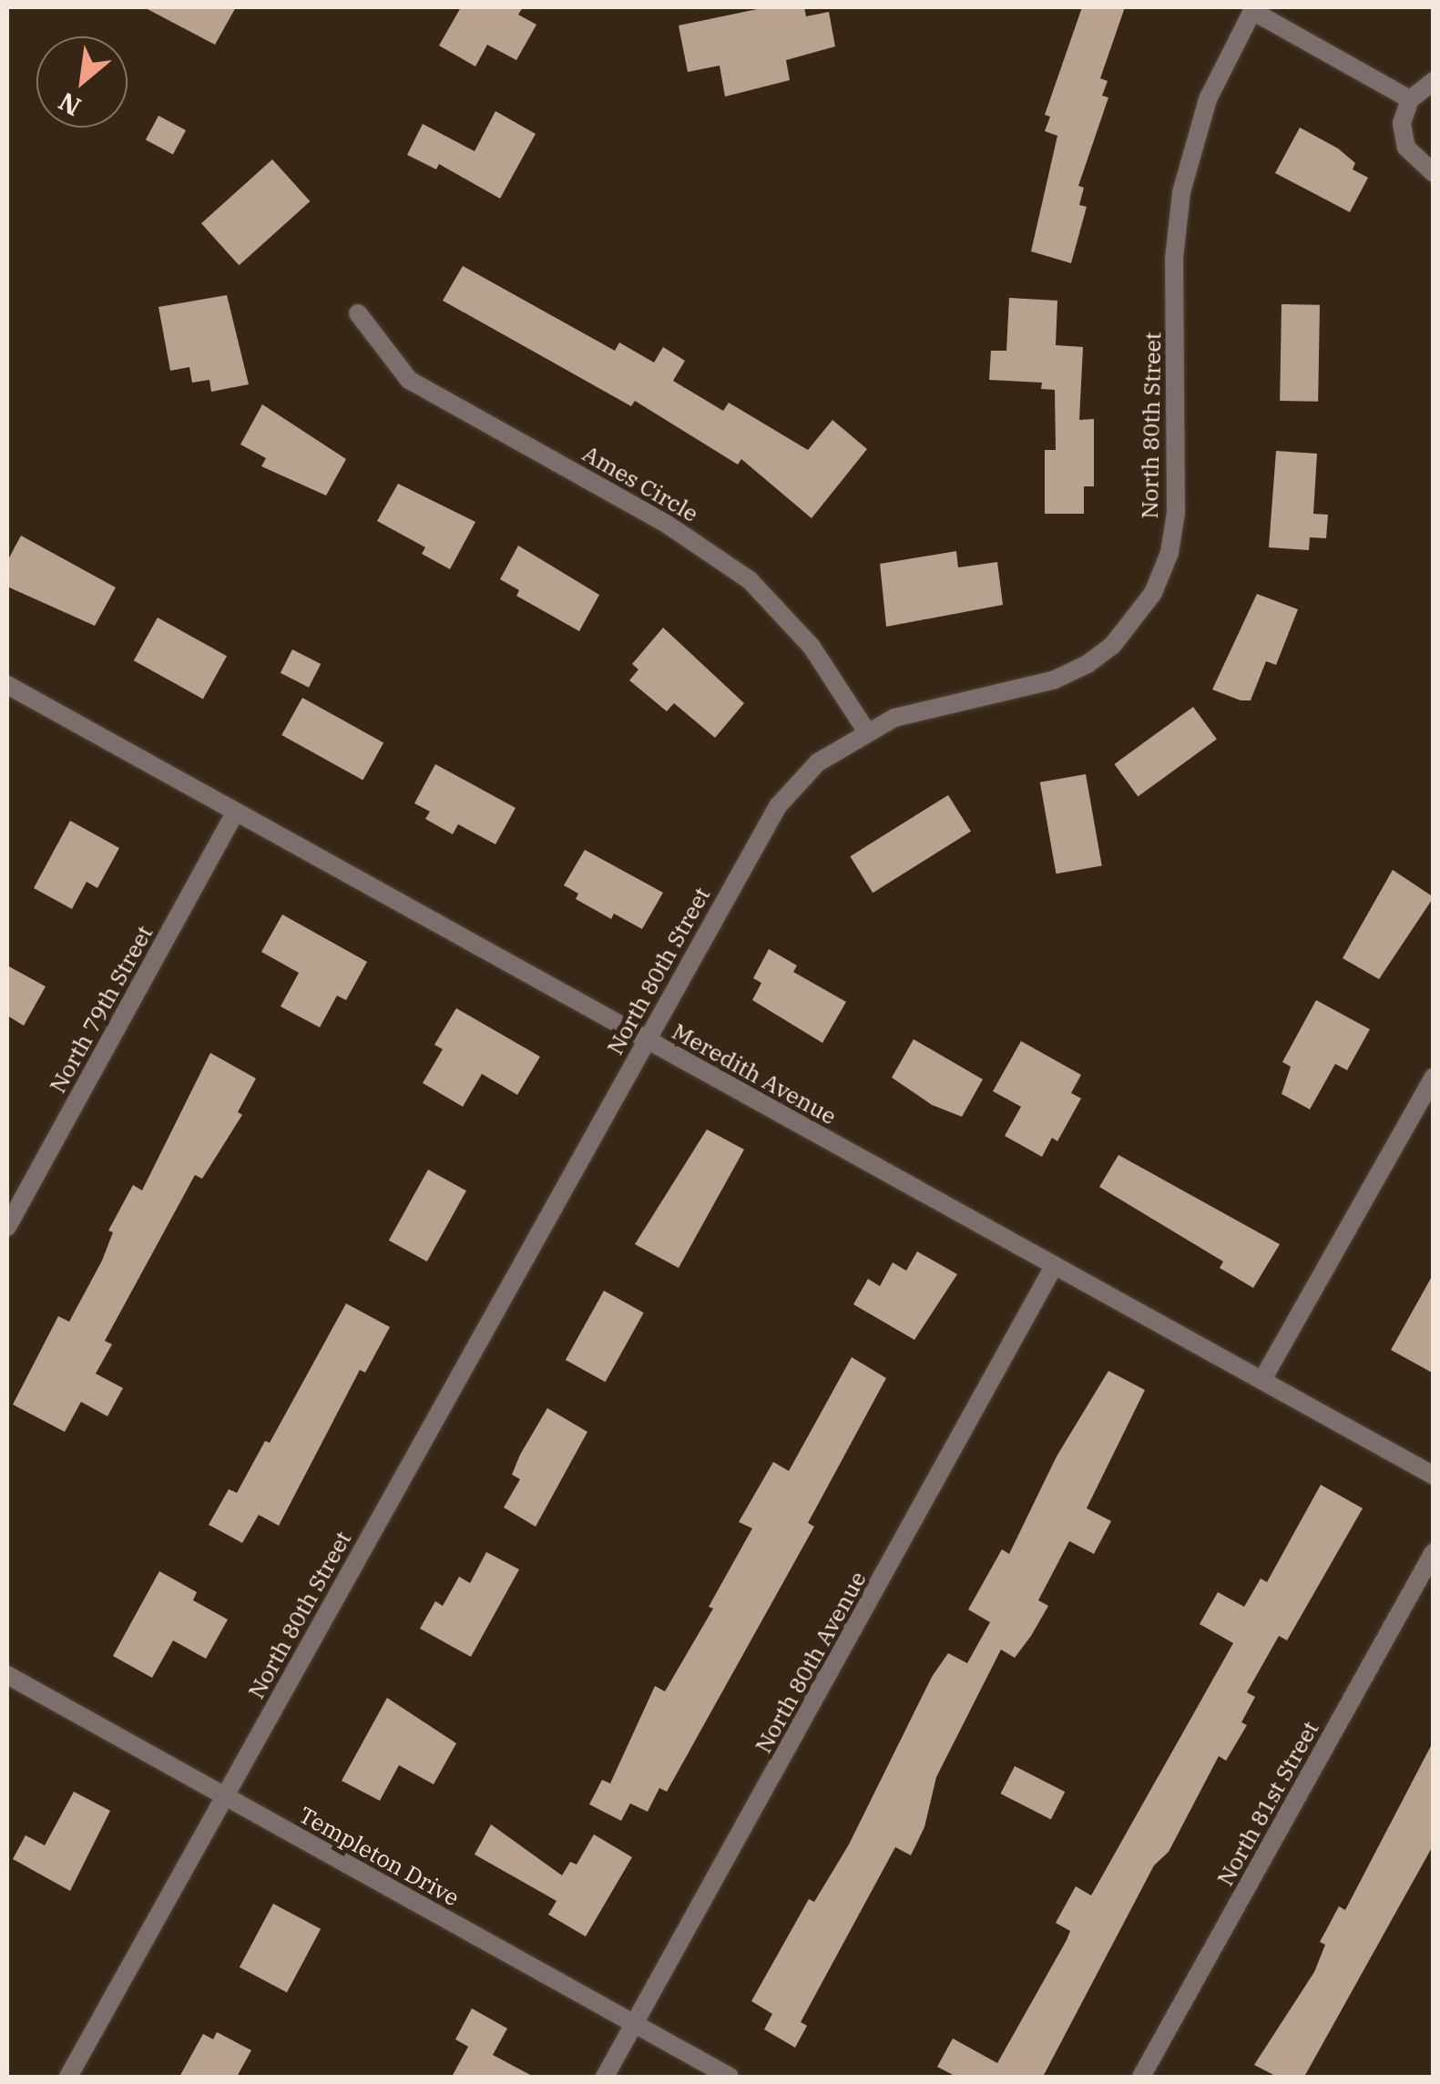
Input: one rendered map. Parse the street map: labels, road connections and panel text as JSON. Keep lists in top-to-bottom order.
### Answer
{
  "streets": {
    "street": [
      "North 80th Street",
      "Ames Circle",
      "North 79th Street",
      "Meredith Avenue",
      "North 80th Avenue",
      "North 81st Street",
      "Templeton Drive"
    ]
  },
  "crossings": [
    ["North 80th Street", "Ames Circle"],
    ["North 80th Street", "Meredith Avenue"],
    ["North 80th Street", "Templeton Drive"],
    ["North 79th Street", "Meredith Avenue"],
    ["Meredith Avenue", "North 80th Avenue"],
    ["North 80th Avenue", "Templeton Drive"]
  ],
  "north": "bottom left"
}
